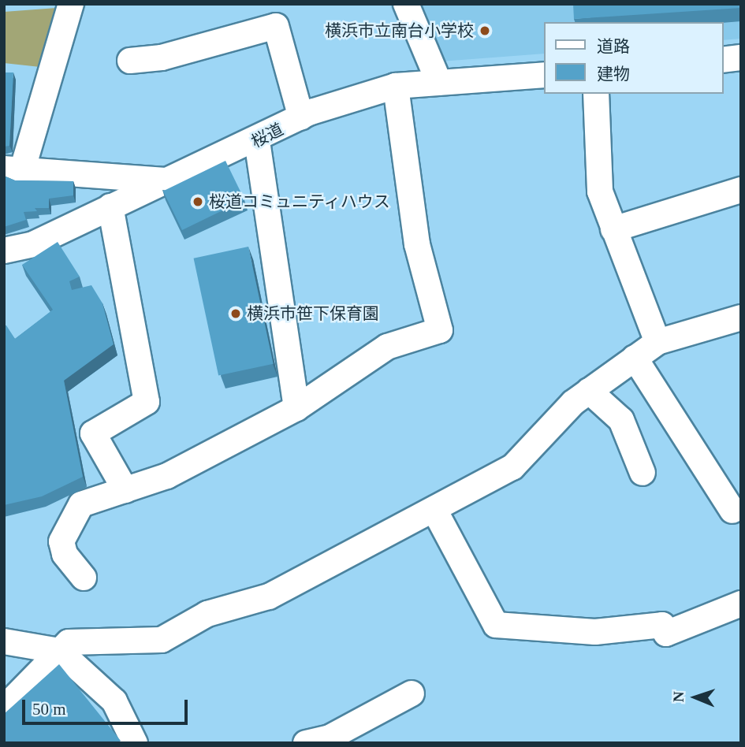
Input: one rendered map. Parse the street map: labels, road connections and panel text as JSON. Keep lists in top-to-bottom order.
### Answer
{
  "streets": {
    "street": ["桜道"]
  },
  "places": ["横浜市立南台小学校", "桜道コミュニティハウス", "横浜市笹下保育園"],
  "legend": ["道路", "建物"],
  "scale_bar": "50 m",
  "north": "left"
}
